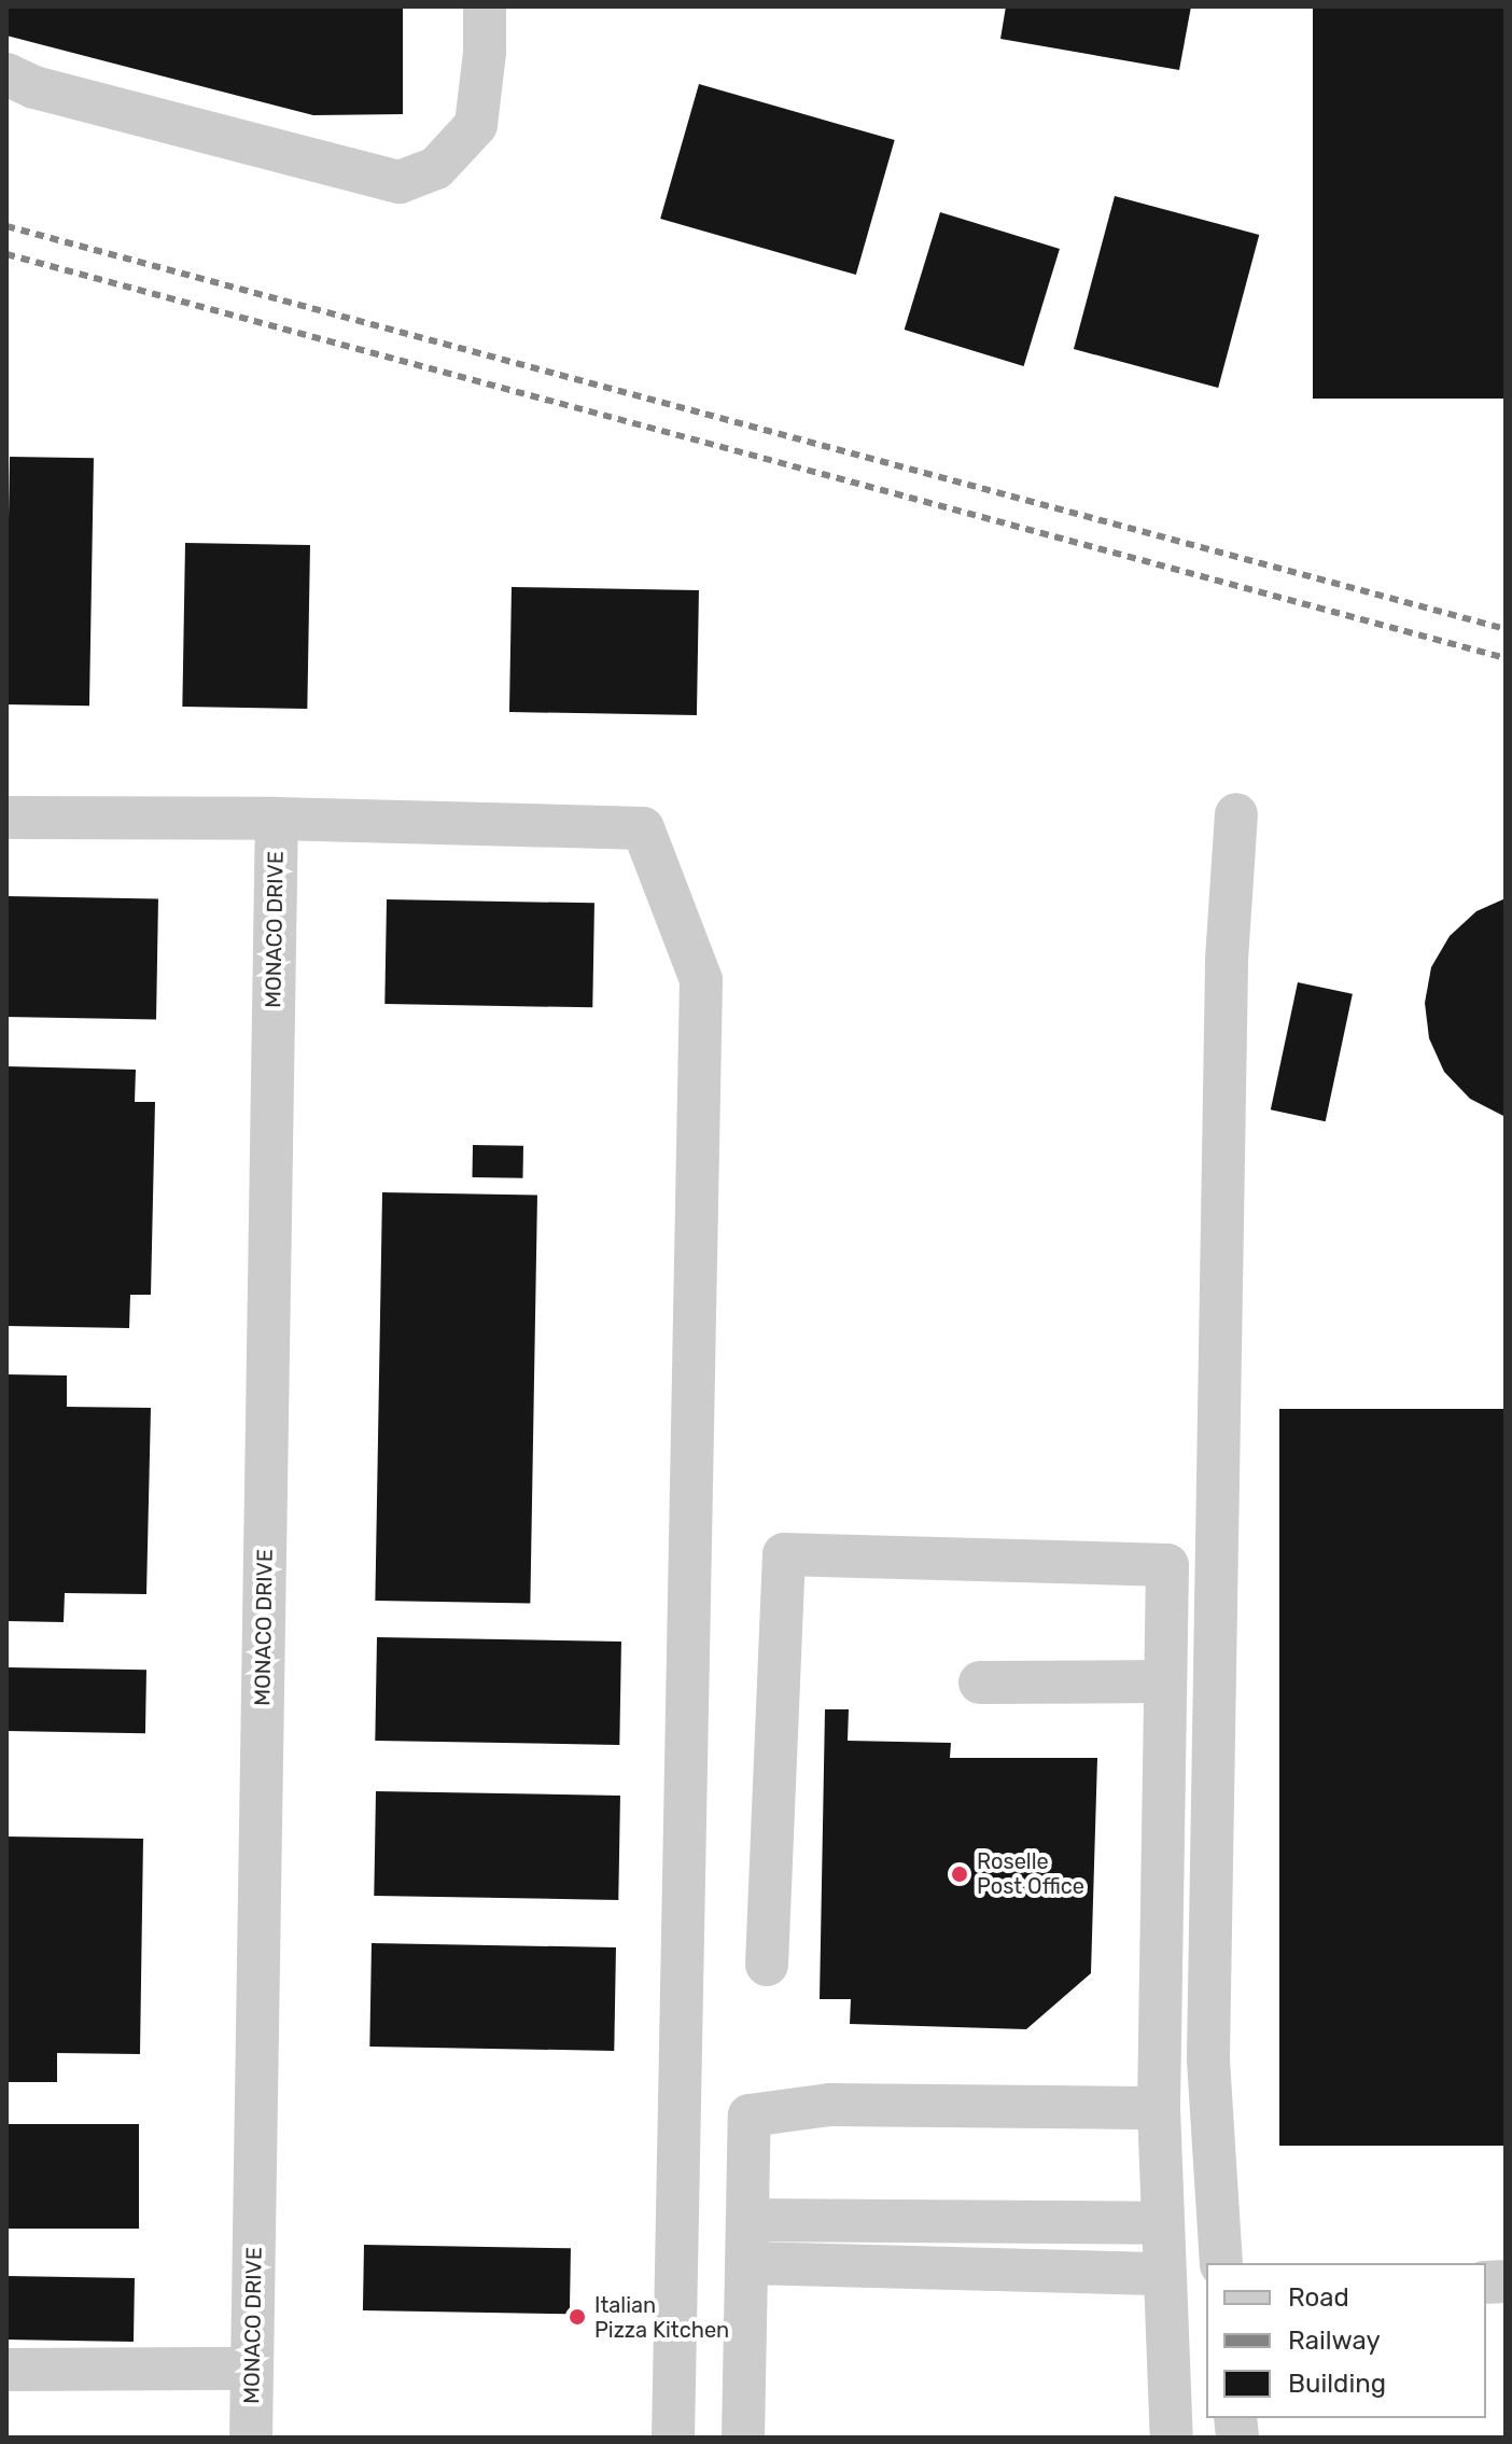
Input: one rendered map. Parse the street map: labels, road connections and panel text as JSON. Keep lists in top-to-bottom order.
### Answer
{
  "streets": {
    "street": ["MONACO DRIVE"]
  },
  "places": ["Roselle Post Office", "Italian Pizza Kitchen"],
  "legend": ["Road", "Railway", "Building"]
}
